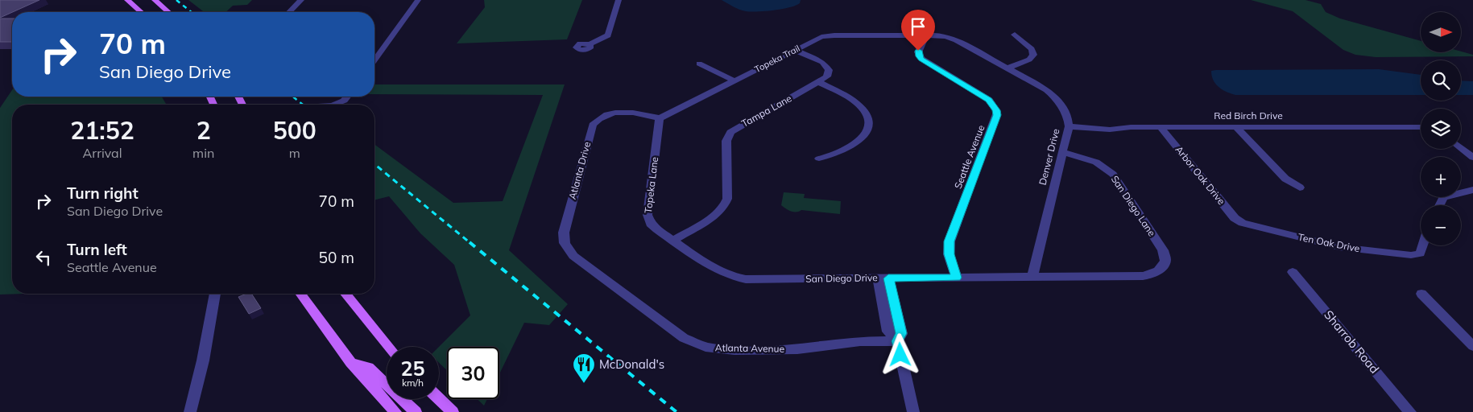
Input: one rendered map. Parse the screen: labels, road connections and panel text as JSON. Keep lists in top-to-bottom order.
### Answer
{
  "streets": {
    "street": [
      "Topeka Trail",
      "Tampa Lane",
      "Red Birch Drive",
      "Seattle Avenue",
      "Denver Drive",
      "Atlanta Drive",
      "Arbor Oak Drive",
      "Topeka Lane",
      "San Diego Lane",
      "Ten Oak Drive",
      "San Diego Drive",
      "Sharrob Road",
      "Atlanta Avenue"
    ]
  },
  "crossings": [
    ["Topeka Trail", "Seattle Avenue"],
    ["Topeka Trail", "Denver Drive"],
    ["Topeka Trail", "Atlanta Drive"],
    ["Topeka Trail", "Topeka Lane"],
    ["Tampa Lane", "Topeka Lane"],
    ["Tampa Lane", "San Diego Drive"],
    ["Red Birch Drive", "Denver Drive"],
    ["Red Birch Drive", "Arbor Oak Drive"],
    ["Seattle Avenue", "San Diego Drive"],
    ["Denver Drive", "San Diego Lane"],
    ["Denver Drive", "San Diego Drive"],
    ["Atlanta Drive", "Topeka Lane"],
    ["Atlanta Drive", "Atlanta Avenue"],
    ["Arbor Oak Drive", "Ten Oak Drive"],
    ["Topeka Lane", "San Diego Drive"],
    ["San Diego Lane", "San Diego Drive"]
  ],
  "places": {
    "restaurant": ["McDonald's"]
  },
  "north": "right",
  "page": {
    "map_buttons": ["+", "−"],
    "turn": ["70 m", "San Diego Drive"],
    "eta": [
      "21:52",
      "Arrival",
      "2",
      "min",
      "500",
      "m"
    ],
    "list": [
      {
        "name": "Turn right",
        "note": "San Diego Drive",
        "value": "70 m"
      },
      {
        "name": "Turn left",
        "note": "Seattle Avenue",
        "value": "50 m"
      }
    ],
    "speed": "25 km/h",
    "limit": "30"
  }
}
